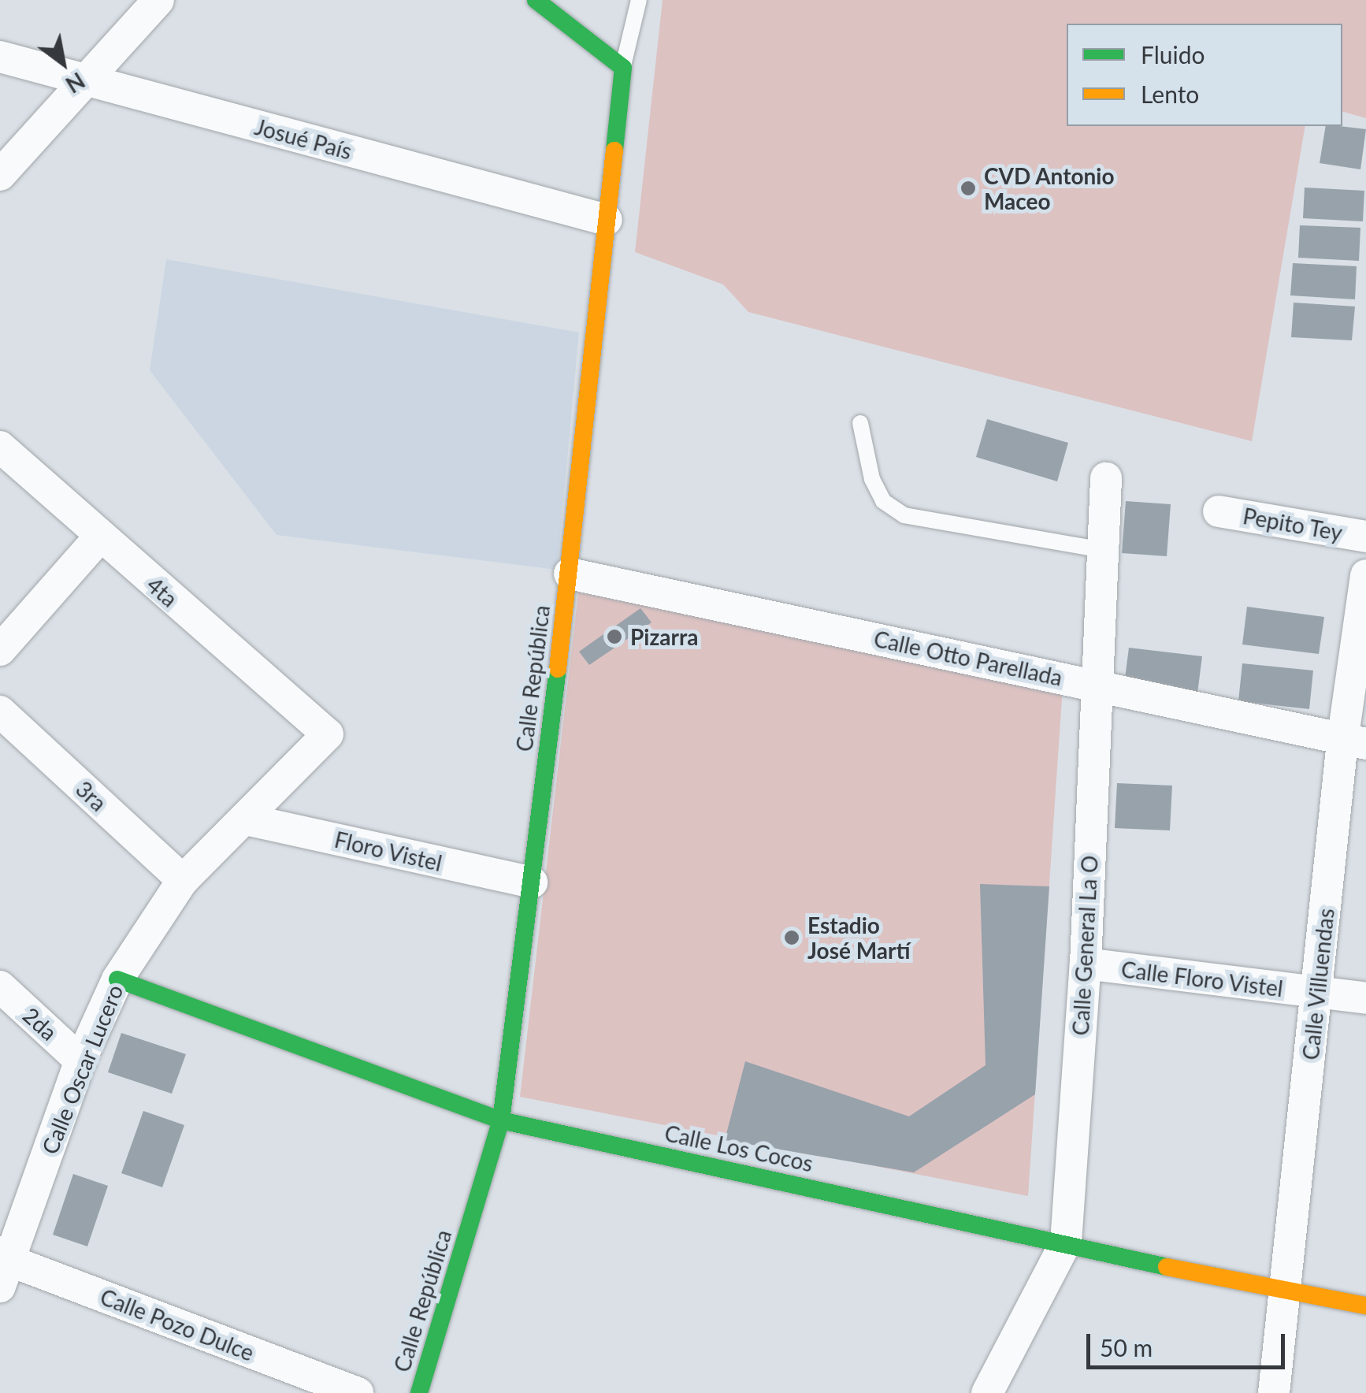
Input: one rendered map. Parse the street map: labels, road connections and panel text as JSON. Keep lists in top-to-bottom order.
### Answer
{
  "streets": {
    "street": [
      "Josué País",
      "Pepito Tey",
      "4ta",
      "Calle Otto Parellada",
      "Calle República",
      "3ra",
      "Floro Vistel",
      "Calle General La O",
      "Calle Floro Vistel",
      "Calle Villuendas",
      "2da",
      "Calle Oscar Lucero",
      "Calle Los Cocos",
      "Calle Pozo Dulce"
    ]
  },
  "crossings": [
    ["Josué País", "Calle República"],
    ["4ta", "Calle Oscar Lucero"],
    ["Calle Otto Parellada", "Calle República"],
    ["Calle Otto Parellada", "Calle General La O"],
    ["Calle Otto Parellada", "Calle Villuendas"],
    ["Calle República", "Floro Vistel"],
    ["Calle República", "Calle Los Cocos"],
    ["3ra", "Calle Oscar Lucero"],
    ["Floro Vistel", "Calle Oscar Lucero"],
    ["Calle General La O", "Calle Floro Vistel"],
    ["Calle General La O", "Calle Los Cocos"],
    ["Calle Floro Vistel", "Calle Villuendas"],
    ["Calle Villuendas", "Calle Los Cocos"],
    ["2da", "Calle Oscar Lucero"],
    ["Calle Oscar Lucero", "Calle Los Cocos"],
    ["Calle Oscar Lucero", "Calle Pozo Dulce"]
  ],
  "places": ["CVD Antonio Maceo", "Pizarra", "Estadio José Martí"],
  "legend": ["Fluido", "Lento"],
  "scale_bar": "50 m",
  "north": "bottom right"
}
